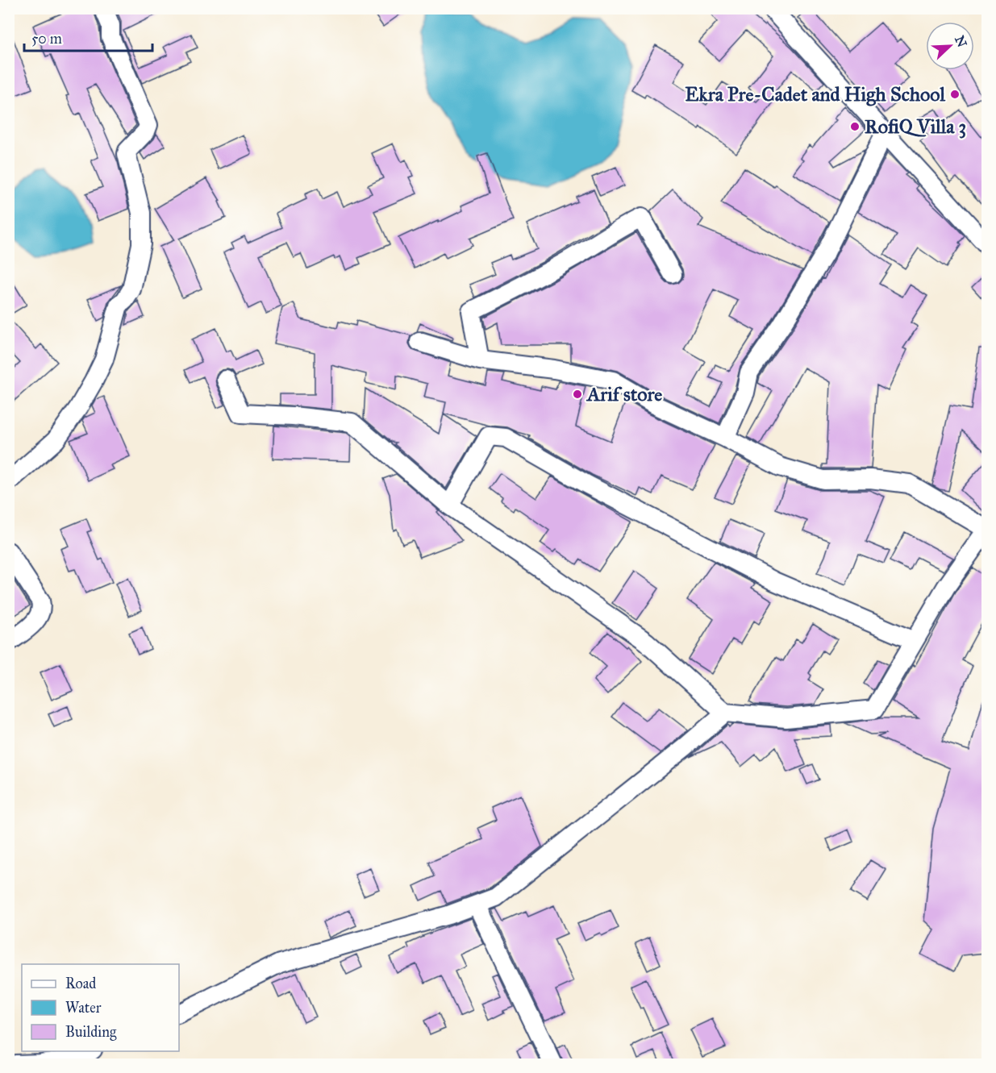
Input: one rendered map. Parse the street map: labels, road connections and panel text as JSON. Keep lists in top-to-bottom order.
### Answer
{
  "places": ["Ekra Pre-Cadet and High School", "RofiQ Villa 3", "Arif store"],
  "legend": ["Road", "Water", "Building"],
  "scale_bar": "50 m",
  "north": "top right"
}
